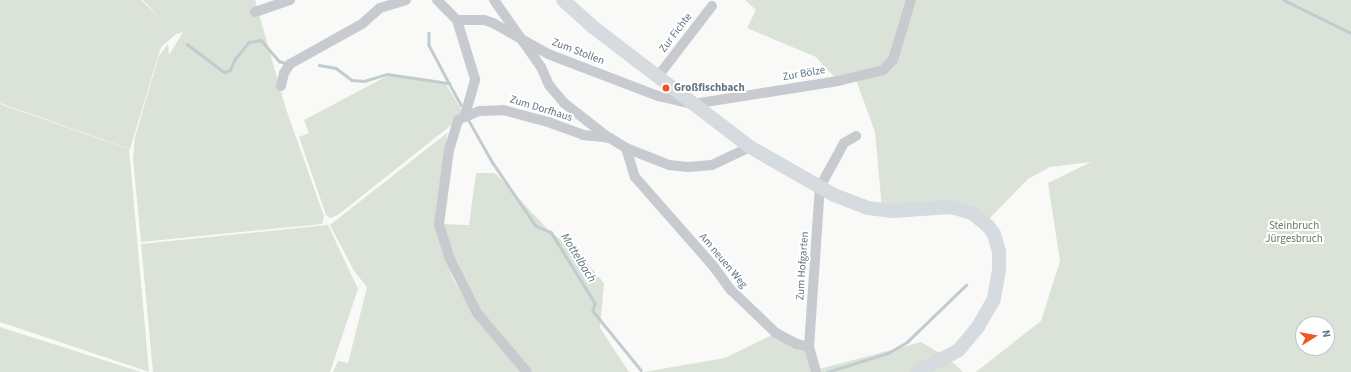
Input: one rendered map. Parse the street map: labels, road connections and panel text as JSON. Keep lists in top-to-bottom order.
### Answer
{
  "streets": {
    "street": [
      "Zur Fichte",
      "Zum Stollen",
      "Zur Bölze",
      "Zum Dorfhaus",
      "Am neuen Weg",
      "Zum Hofgarten"
    ]
  },
  "crossings": [
    ["Zum Stollen", "Zur Bölze"],
    ["Zum Dorfhaus", "Am neuen Weg"],
    ["Am neuen Weg", "Zum Hofgarten"]
  ],
  "water": ["Mottelbach"],
  "parks": ["Steinbruch Jürgesbruch"],
  "places": ["Großfischbach"],
  "north": "right"
}
